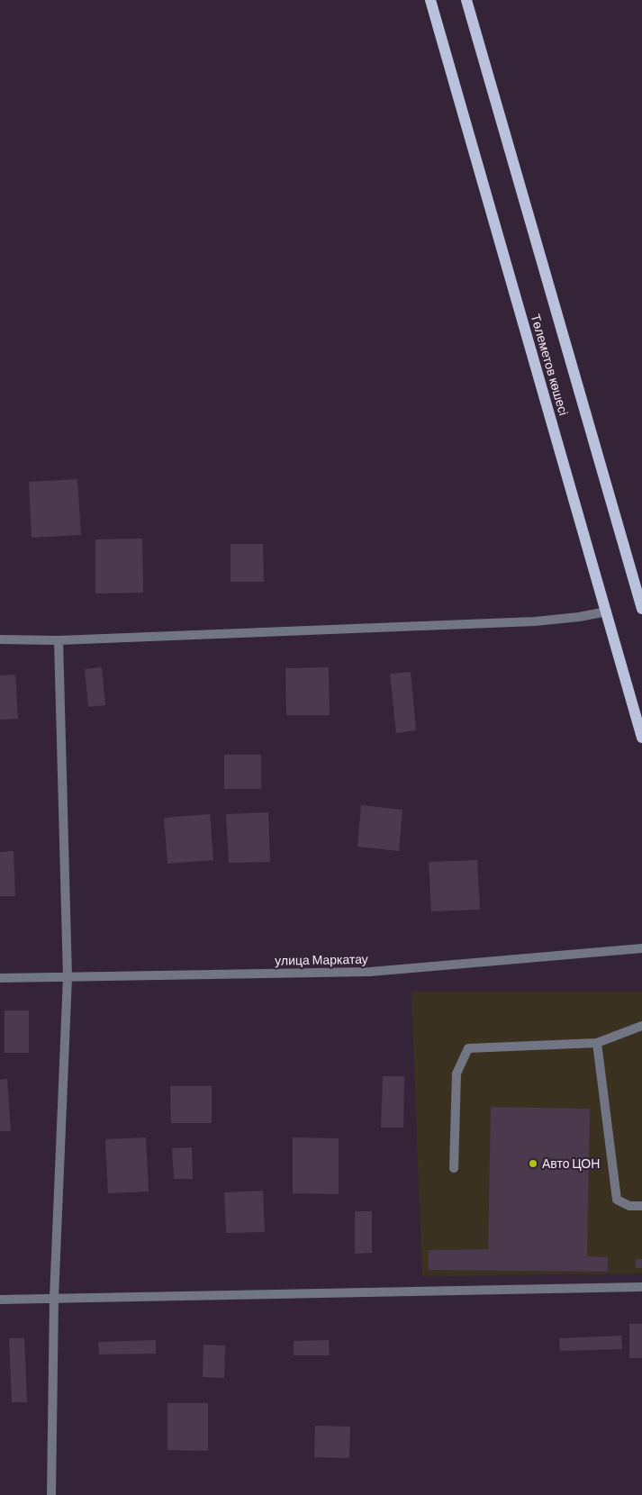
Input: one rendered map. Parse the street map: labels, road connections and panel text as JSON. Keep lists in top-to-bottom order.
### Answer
{
  "streets": {
    "main road": ["Төлеметов көшесі"],
    "street": ["улица Маркатау"]
  },
  "places": ["Авто ЦОН"]
}
